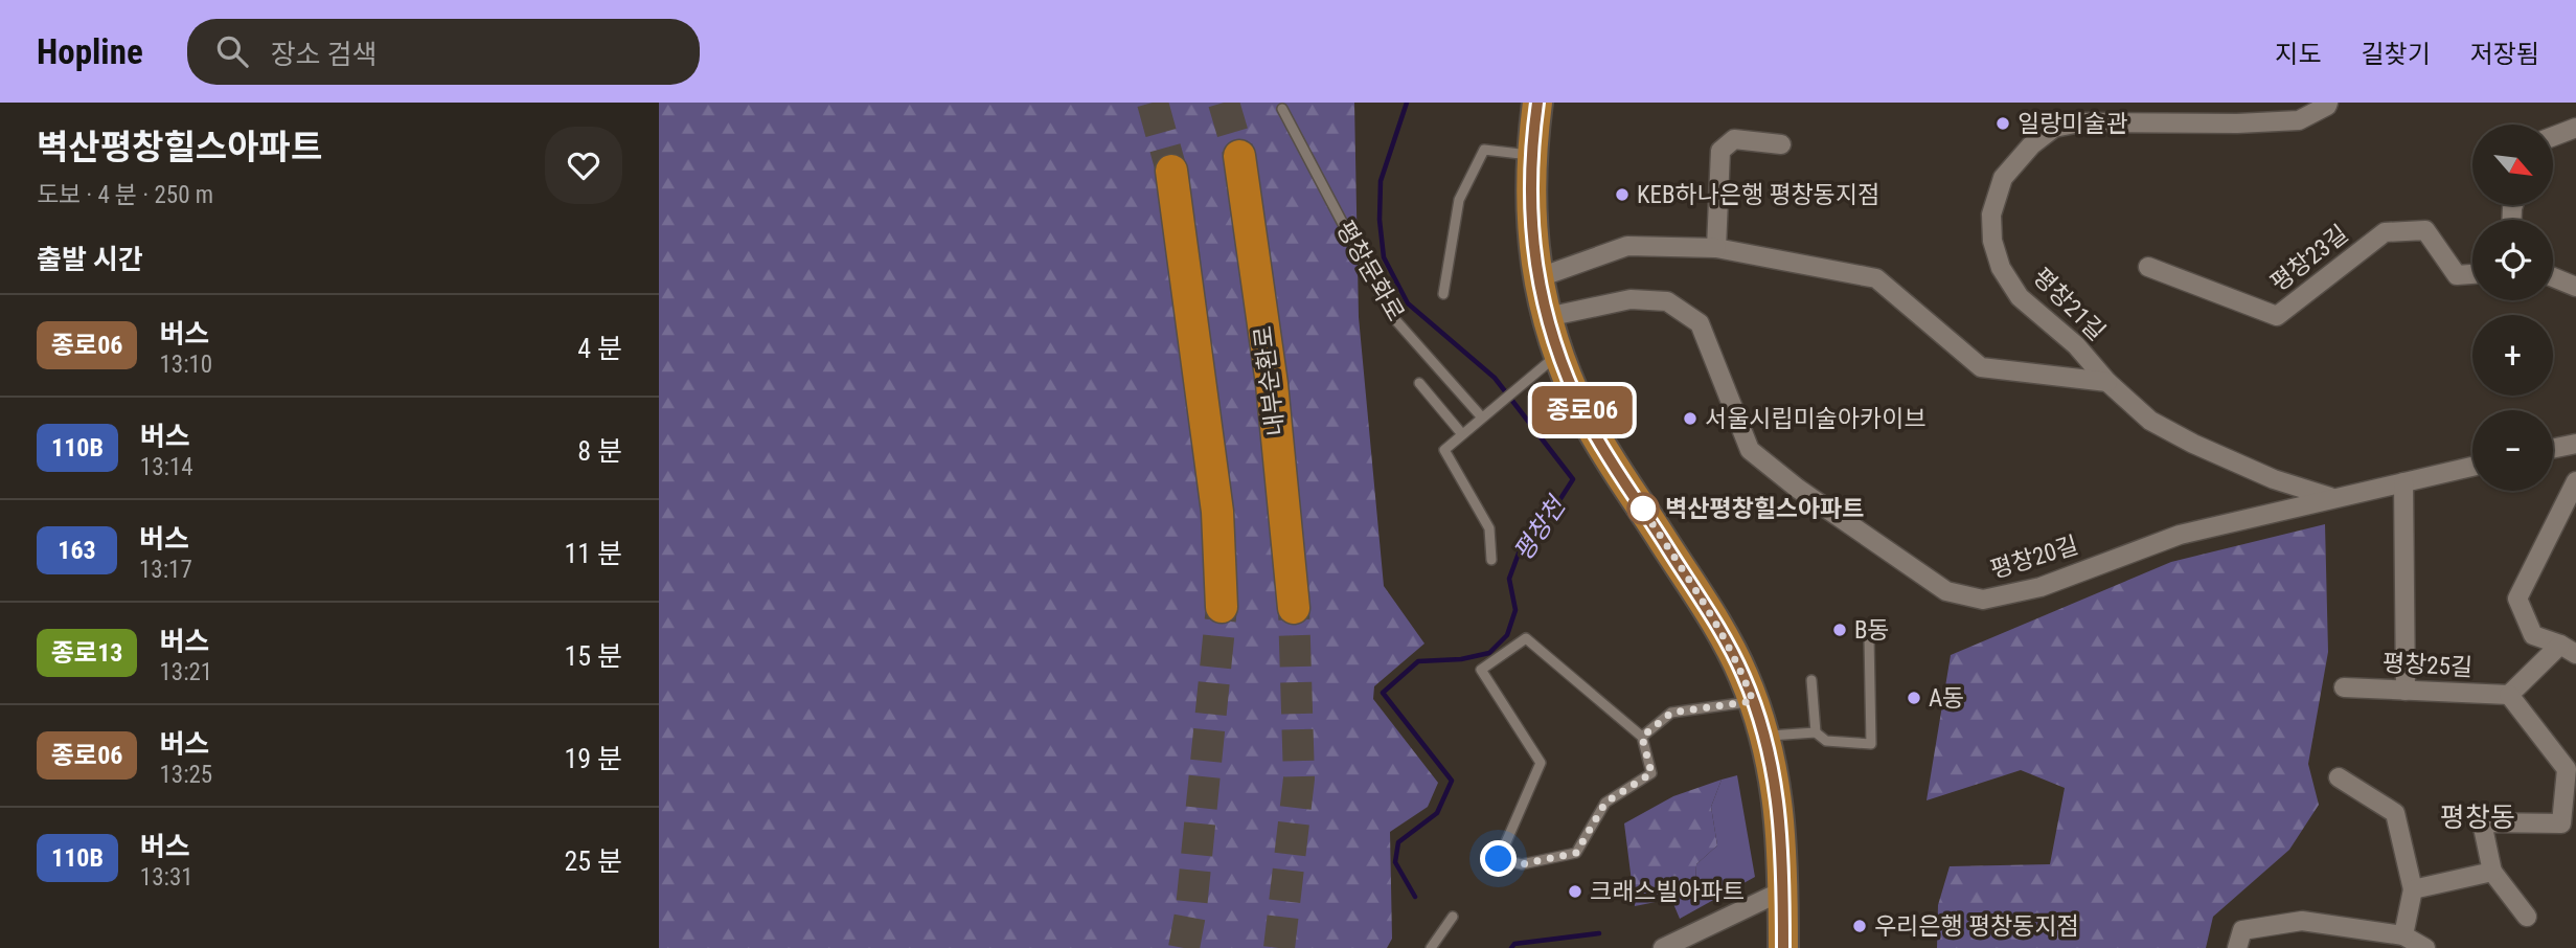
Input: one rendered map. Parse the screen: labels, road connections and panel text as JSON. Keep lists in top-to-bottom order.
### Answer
{
  "streets": {
    "highway": ["내부순환로"],
    "street": [
      "평창23길",
      "평창21길",
      "평창20길",
      "평창25길"
    ],
    "lane": ["평창문화로"]
  },
  "crossings": [
    ["평창21길", "평창20길"]
  ],
  "districts": ["평창동"],
  "water": ["평창천"],
  "places": [
    "일랑미술관",
    "KEB하나은행 평창동지점",
    "서울시립미술아카이브",
    "벽산평창힐스아파트",
    "B동",
    "A동",
    "크래스빌아파트",
    "우리은행 평창동지점"
  ],
  "lines": ["bus line 종로06"],
  "north": "bottom right",
  "page": {
    "header": "Hopline",
    "search": "장소 검색",
    "nav": ["지도", "길찾기", "저장됨"],
    "heading": [
      ["벽산평창힐스아파트", "도보 · 4 분 · 250 m"],
      "출발 시간"
    ],
    "on_map": "종로06",
    "map_buttons": ["+", "−"],
    "list": [
      {
        "mark": "종로06",
        "name": "버스",
        "note": "13:10",
        "value": "4 분"
      },
      {
        "mark": "110B",
        "name": "버스",
        "note": "13:14",
        "value": "8 분"
      },
      {
        "mark": "163",
        "name": "버스",
        "note": "13:17",
        "value": "11 분"
      },
      {
        "mark": "종로13",
        "name": "버스",
        "note": "13:21",
        "value": "15 분"
      },
      {
        "mark": "종로06",
        "name": "버스",
        "note": "13:25",
        "value": "19 분"
      },
      {
        "mark": "110B",
        "name": "버스",
        "note": "13:31",
        "value": "25 분"
      }
    ]
  }
}
